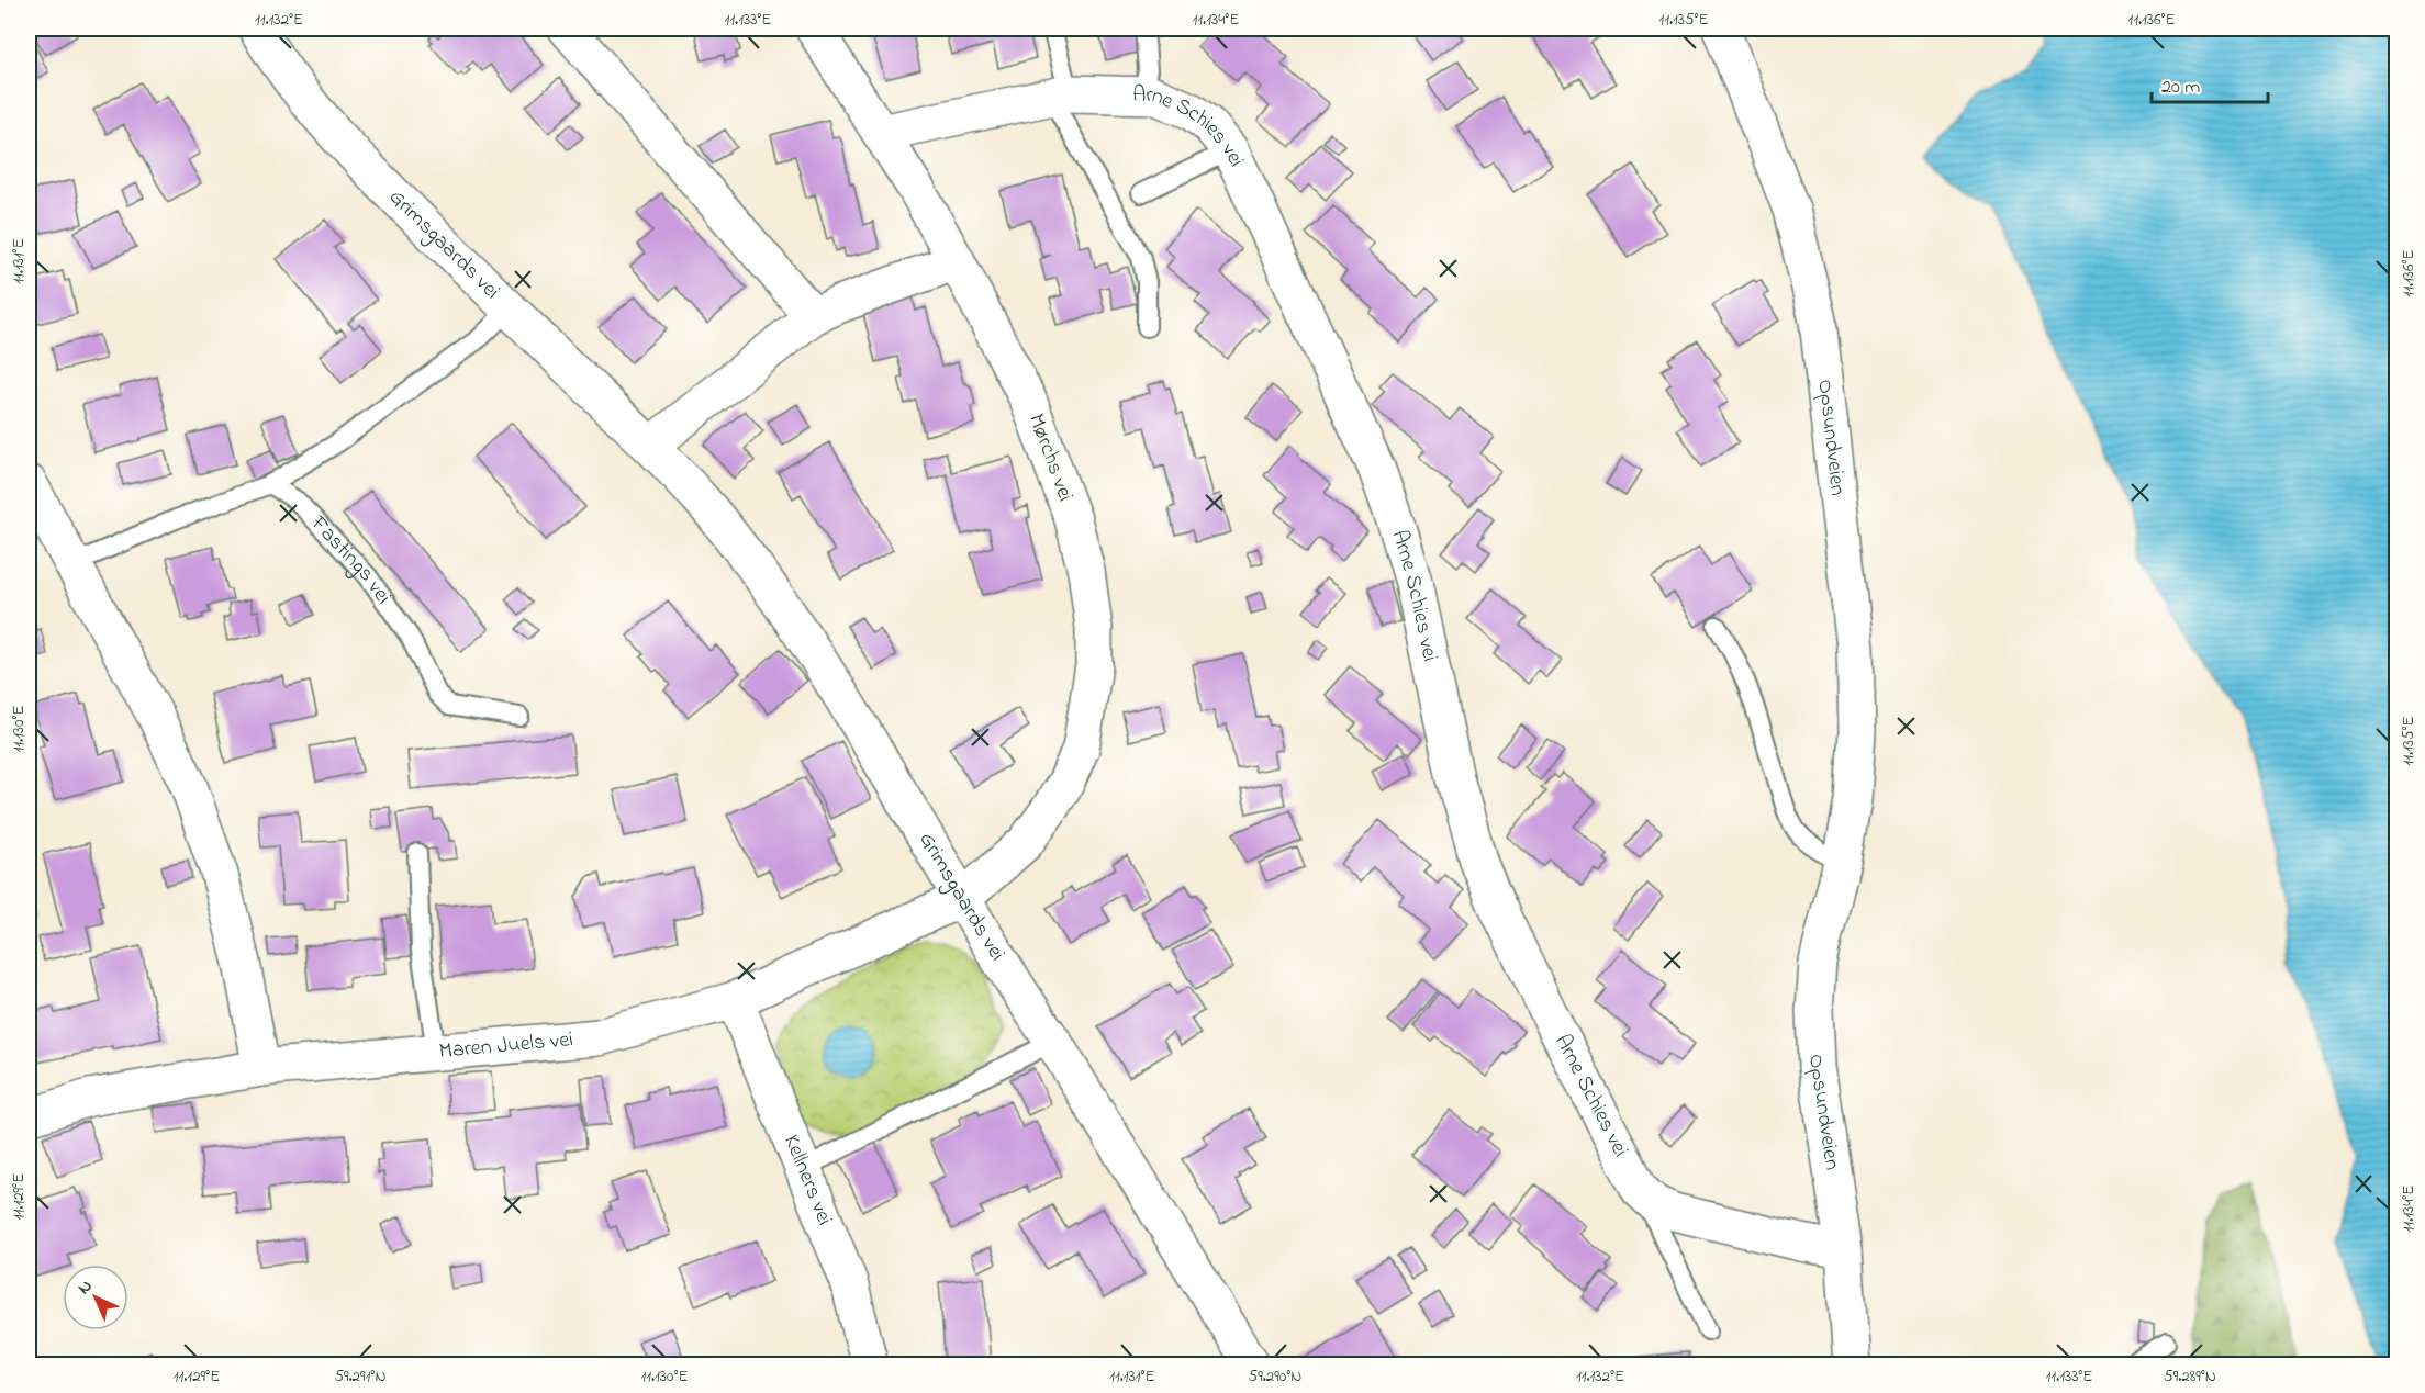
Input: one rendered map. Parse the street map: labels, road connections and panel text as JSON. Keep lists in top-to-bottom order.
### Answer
{
  "streets": {
    "street": [
      "Arne Schies vei",
      "Grimsgaards vei",
      "Opsundveien",
      "Mørchs vei",
      "Maren Juels vei",
      "Kellners vei"
    ],
    "lane": ["Fastings vei"]
  },
  "crossings": [
    ["Arne Schies vei", "Opsundveien"],
    ["Arne Schies vei", "Mørchs vei"],
    ["Grimsgaards vei", "Mørchs vei"],
    ["Grimsgaards vei", "Maren Juels vei"],
    ["Mørchs vei", "Maren Juels vei"],
    ["Maren Juels vei", "Kellners vei"]
  ],
  "scale_bar": "20 m",
  "north": "top left",
  "coordinates": [
    "11.132°E",
    "11.133°E",
    "11.134°E",
    "11.135°E",
    "11.136°E",
    "11.131°E",
    "11.130°E",
    "11.129°E",
    "59.291°N",
    "59.290°N",
    "59.289°N"
  ]
}
